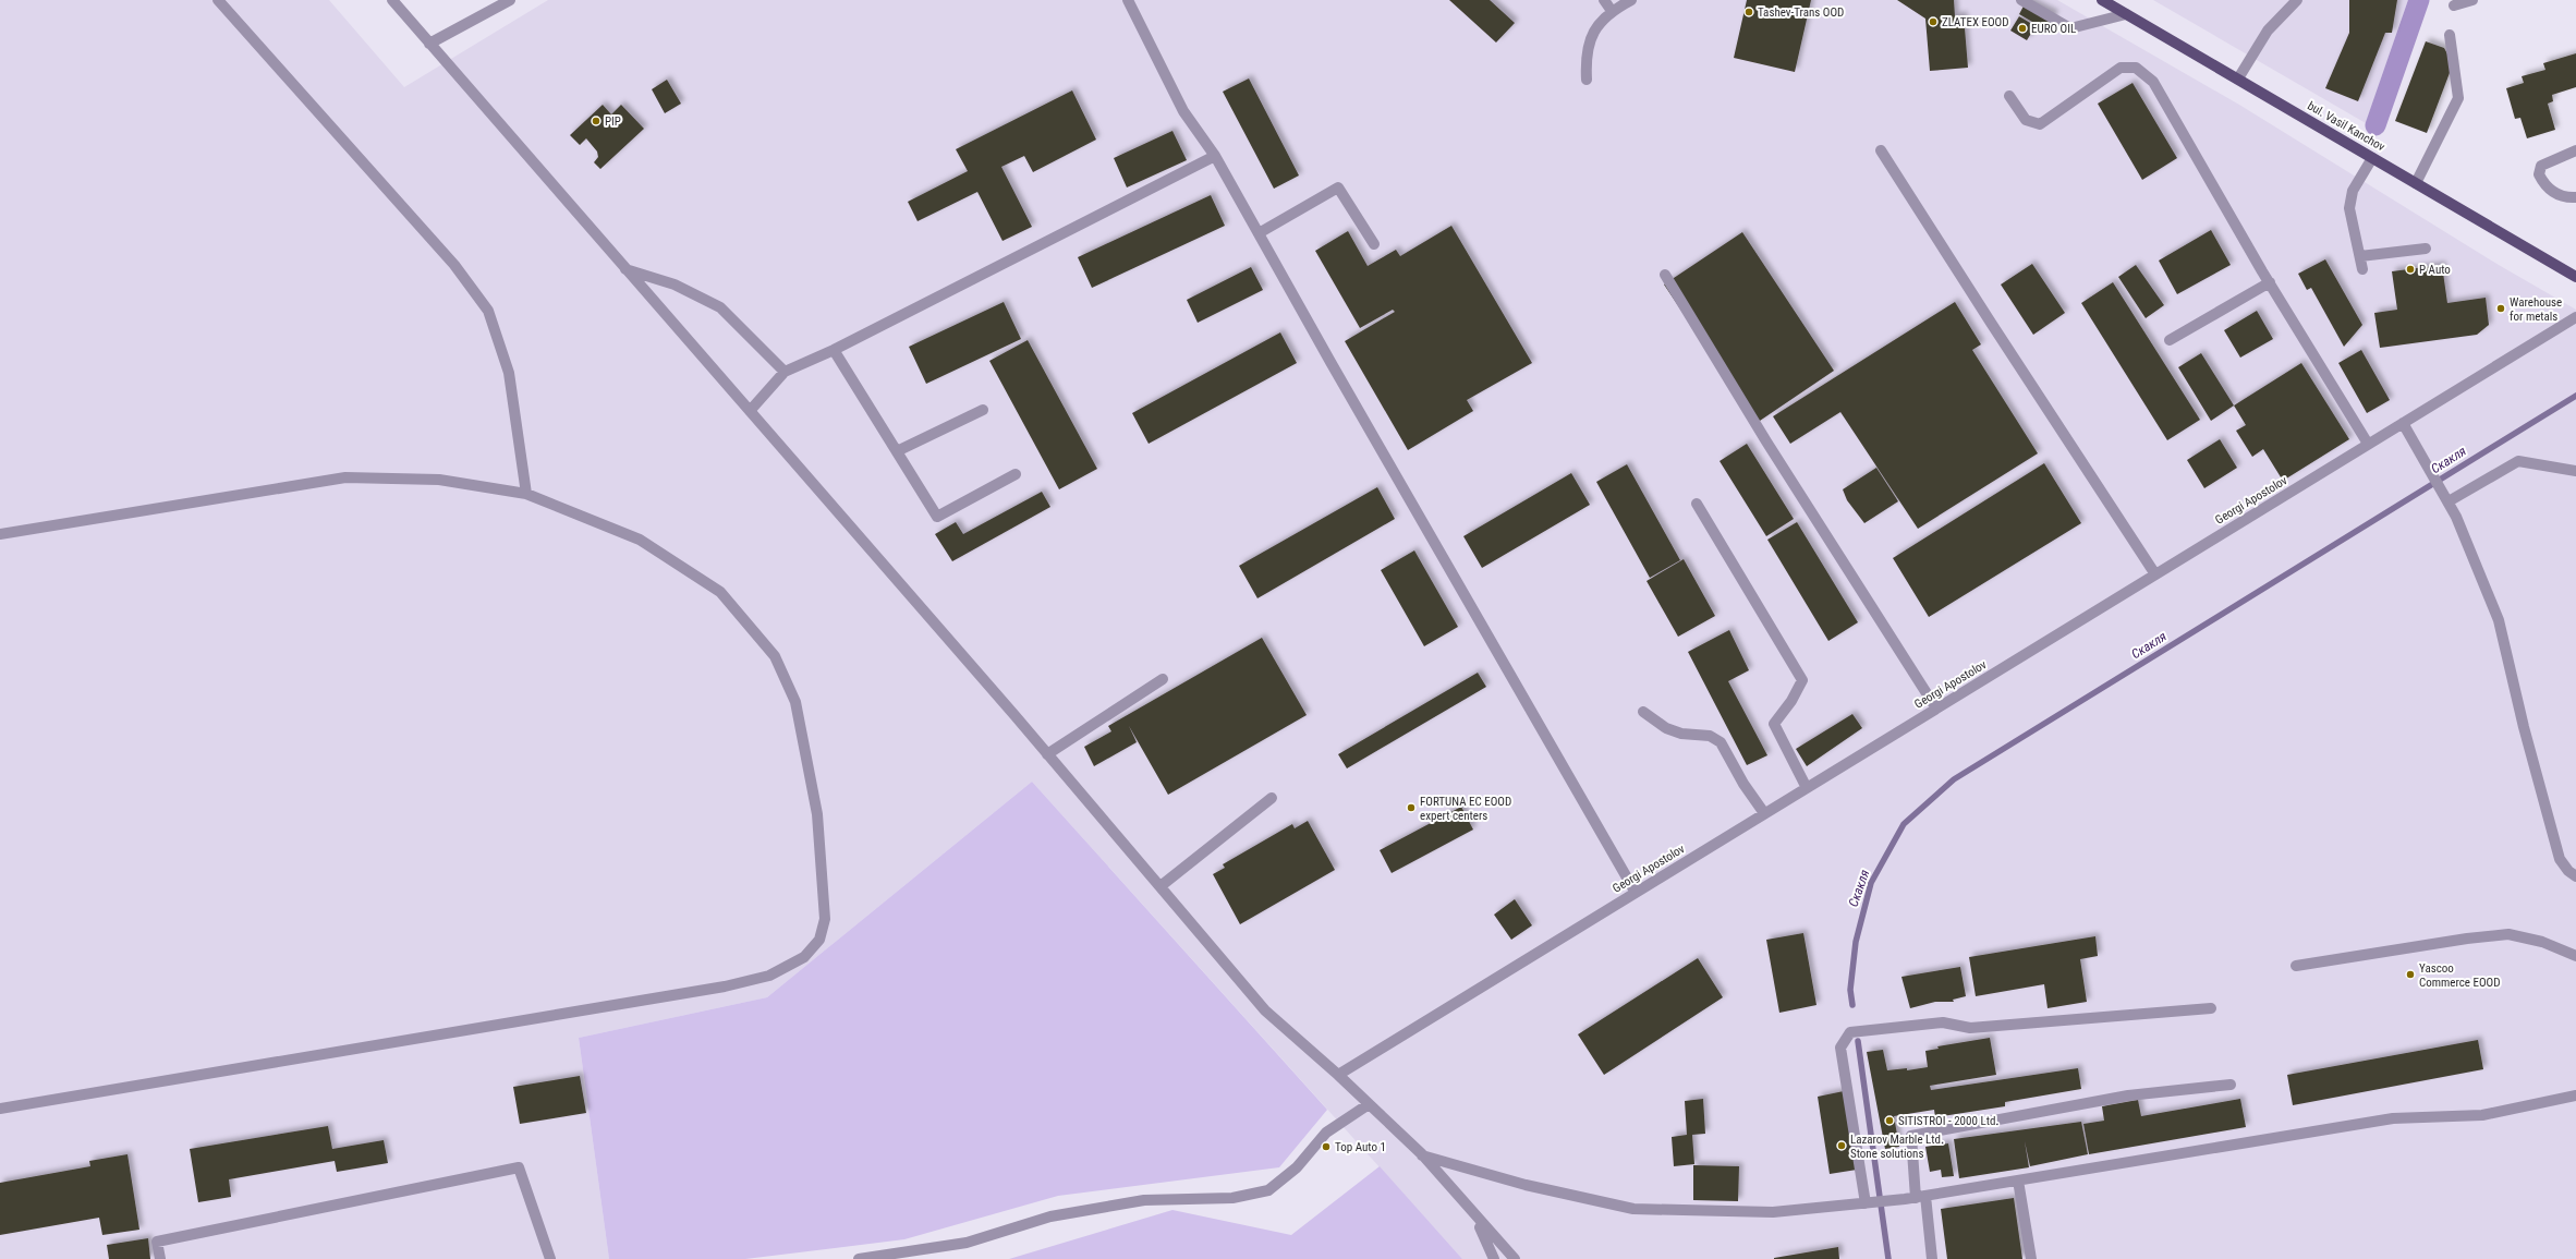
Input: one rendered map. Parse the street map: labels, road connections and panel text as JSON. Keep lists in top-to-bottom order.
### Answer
{
  "streets": {
    "main road": ["bul. Vasil Kanchov"],
    "street": ["Georgi Apostolov"]
  },
  "water": ["Скакля"],
  "places": [
    "Tashev-Trans OOD",
    "ZLATEX EOOD",
    "EURO OIL",
    "PIP",
    "P Auto",
    "Warehouse for metals",
    "FORTUNA EC EOOD expert centers",
    "Yascoo Commerce EOOD",
    "SITISTROI - 2000 Ltd.",
    "Lazarov Marble Ltd. Stone solutions",
    "Top Auto 1"
  ]
}
